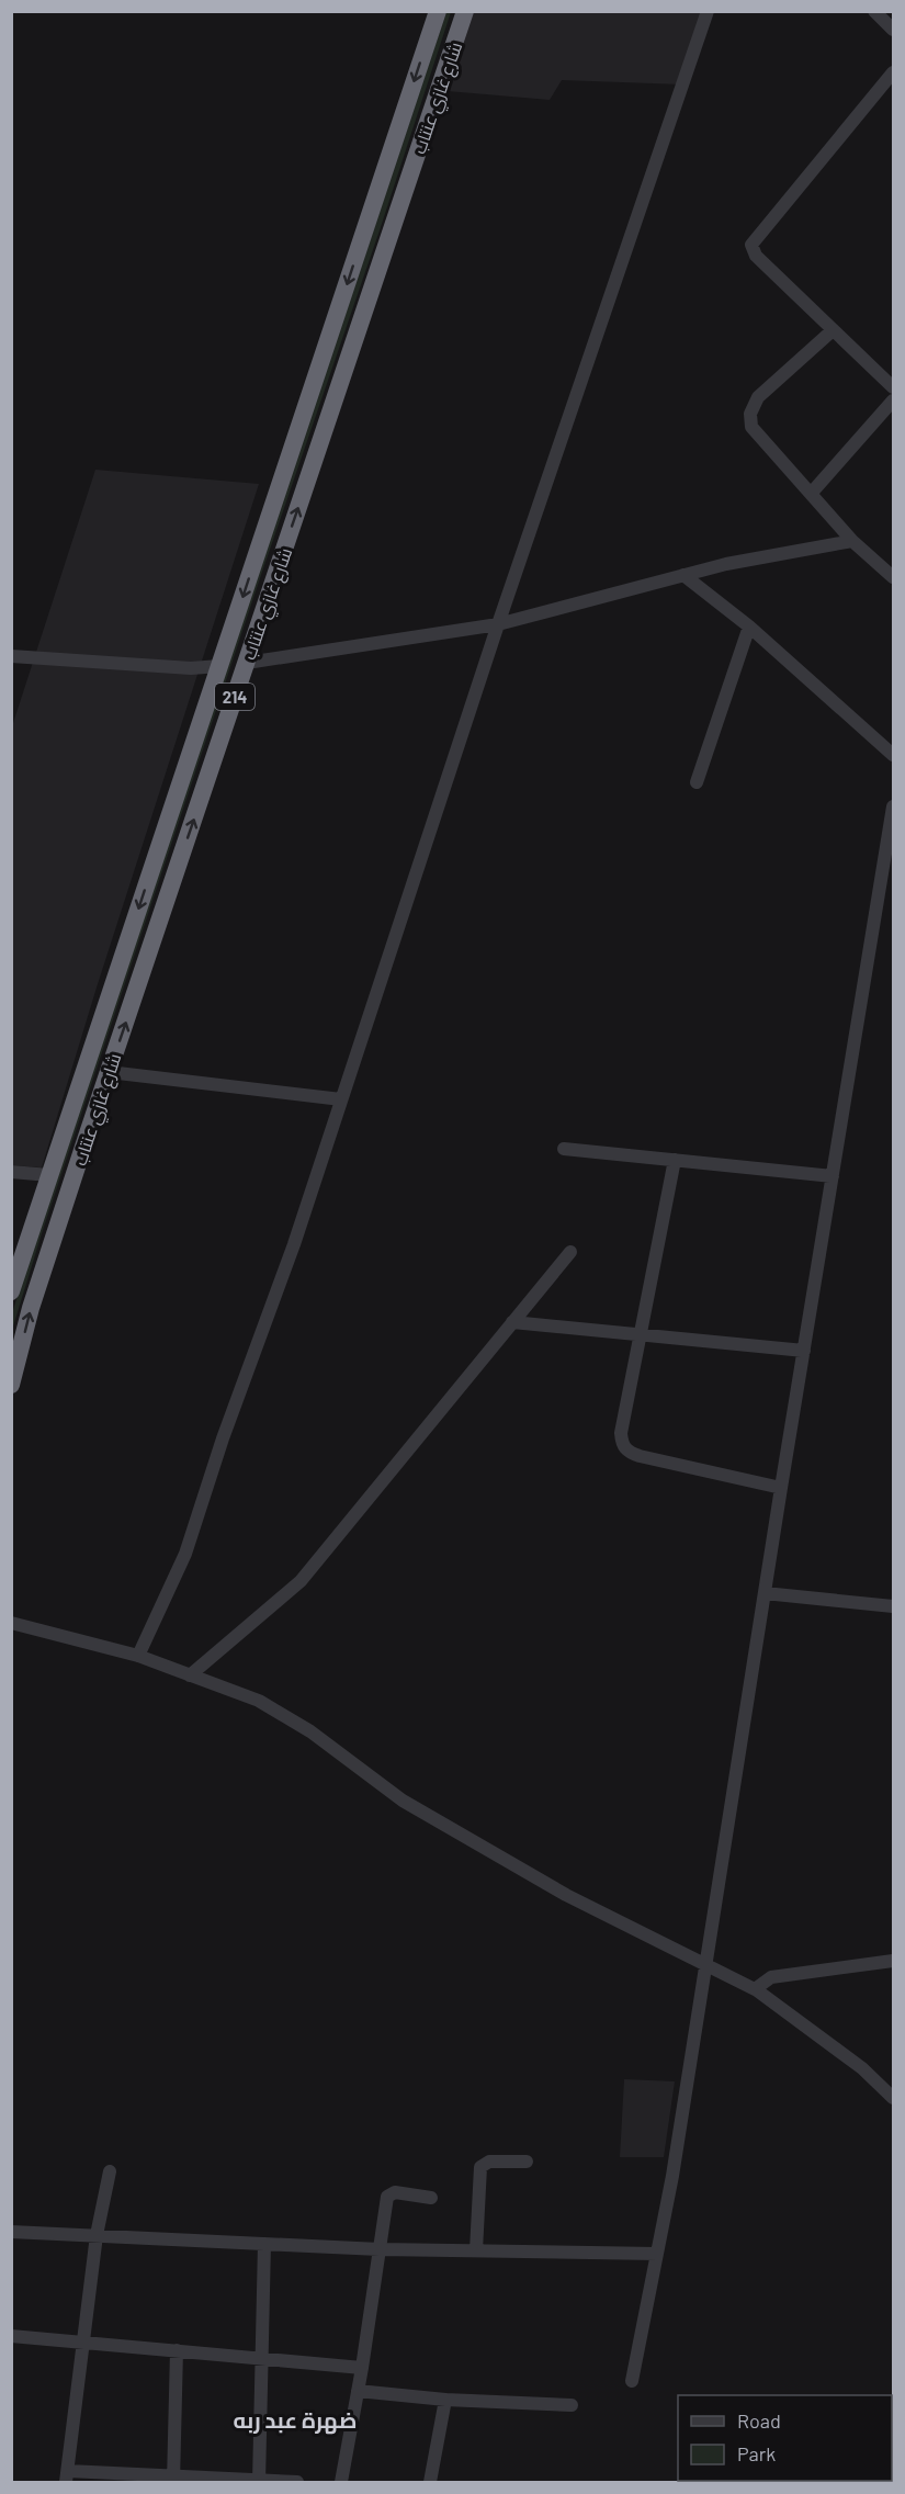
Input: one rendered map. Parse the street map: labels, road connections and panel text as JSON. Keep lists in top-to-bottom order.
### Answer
{
  "streets": {
    "highway": ["شارع غازي عنتاب", "214"]
  },
  "districts": ["ضهرة عبد ربه"],
  "legend": ["Road", "Park"]
}
